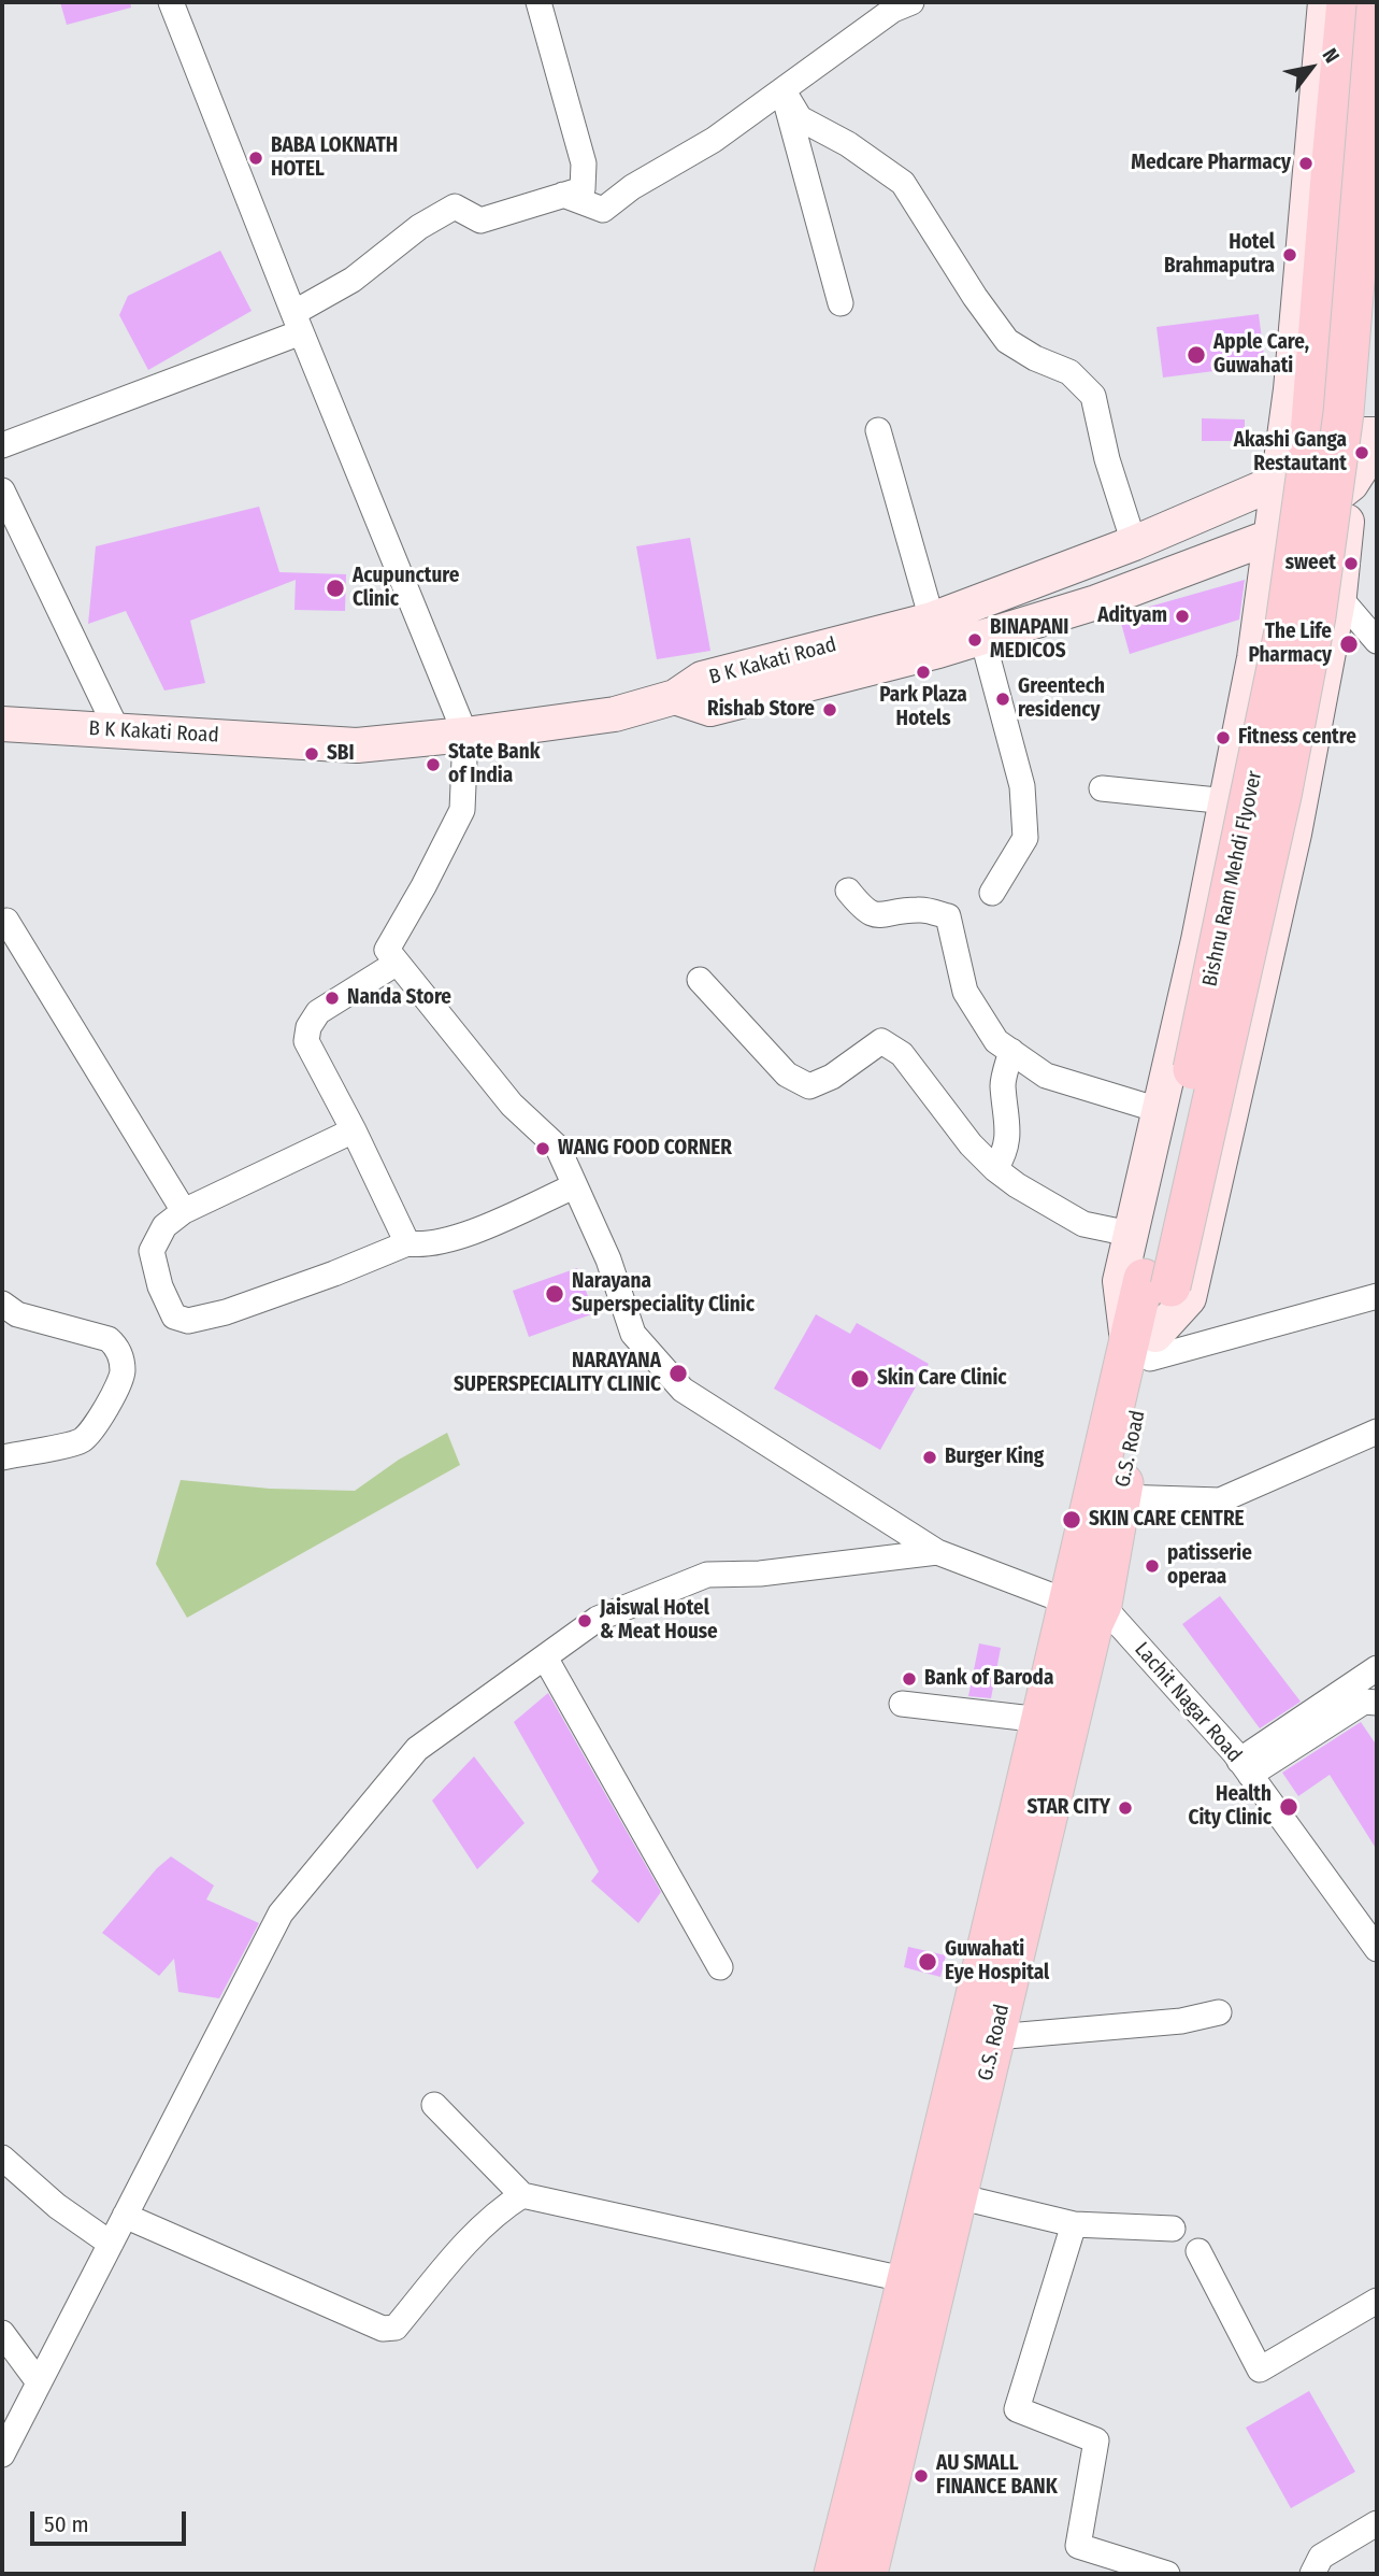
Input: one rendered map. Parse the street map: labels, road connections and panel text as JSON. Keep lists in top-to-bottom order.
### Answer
{
  "streets": {
    "main road": ["Bishnu Ram Mehdi Flyover", "G.S. Road"],
    "street": ["B K Kakati Road", "Lachit Nagar Road"]
  },
  "crossings": [
    ["Bishnu Ram Mehdi Flyover", "G.S. Road"],
    ["G.S. Road", "Lachit Nagar Road"]
  ],
  "places": [
    "BABA LOKNATH HOTEL",
    "Medcare Pharmacy",
    "Hotel Brahmaputra",
    "Apple Care, Guwahati",
    "Akashi Ganga Restautant",
    "sweet",
    "Acupuncture Clinic",
    "Adityam",
    "BINAPANI MEDICOS",
    "The Life Pharmacy",
    "Park Plaza Hotels",
    "Greentech residency",
    "Rishab Store",
    "Fitness centre",
    "SBI",
    "State Bank of India",
    "Nanda Store",
    "WANG FOOD CORNER",
    "Narayana Superspeciality Clinic",
    "NARAYANA SUPERSPECIALITY CLINIC",
    "Skin Care Clinic",
    "Burger King",
    "SKIN CARE CENTRE",
    "patisserie operaa",
    "Jaiswal Hotel & Meat House",
    "Bank of Baroda",
    "Health City Clinic",
    "STAR CITY",
    "Guwahati Eye Hospital",
    "AU SMALL FINANCE BANK"
  ],
  "scale_bar": "50 m",
  "north": "top right"
}
